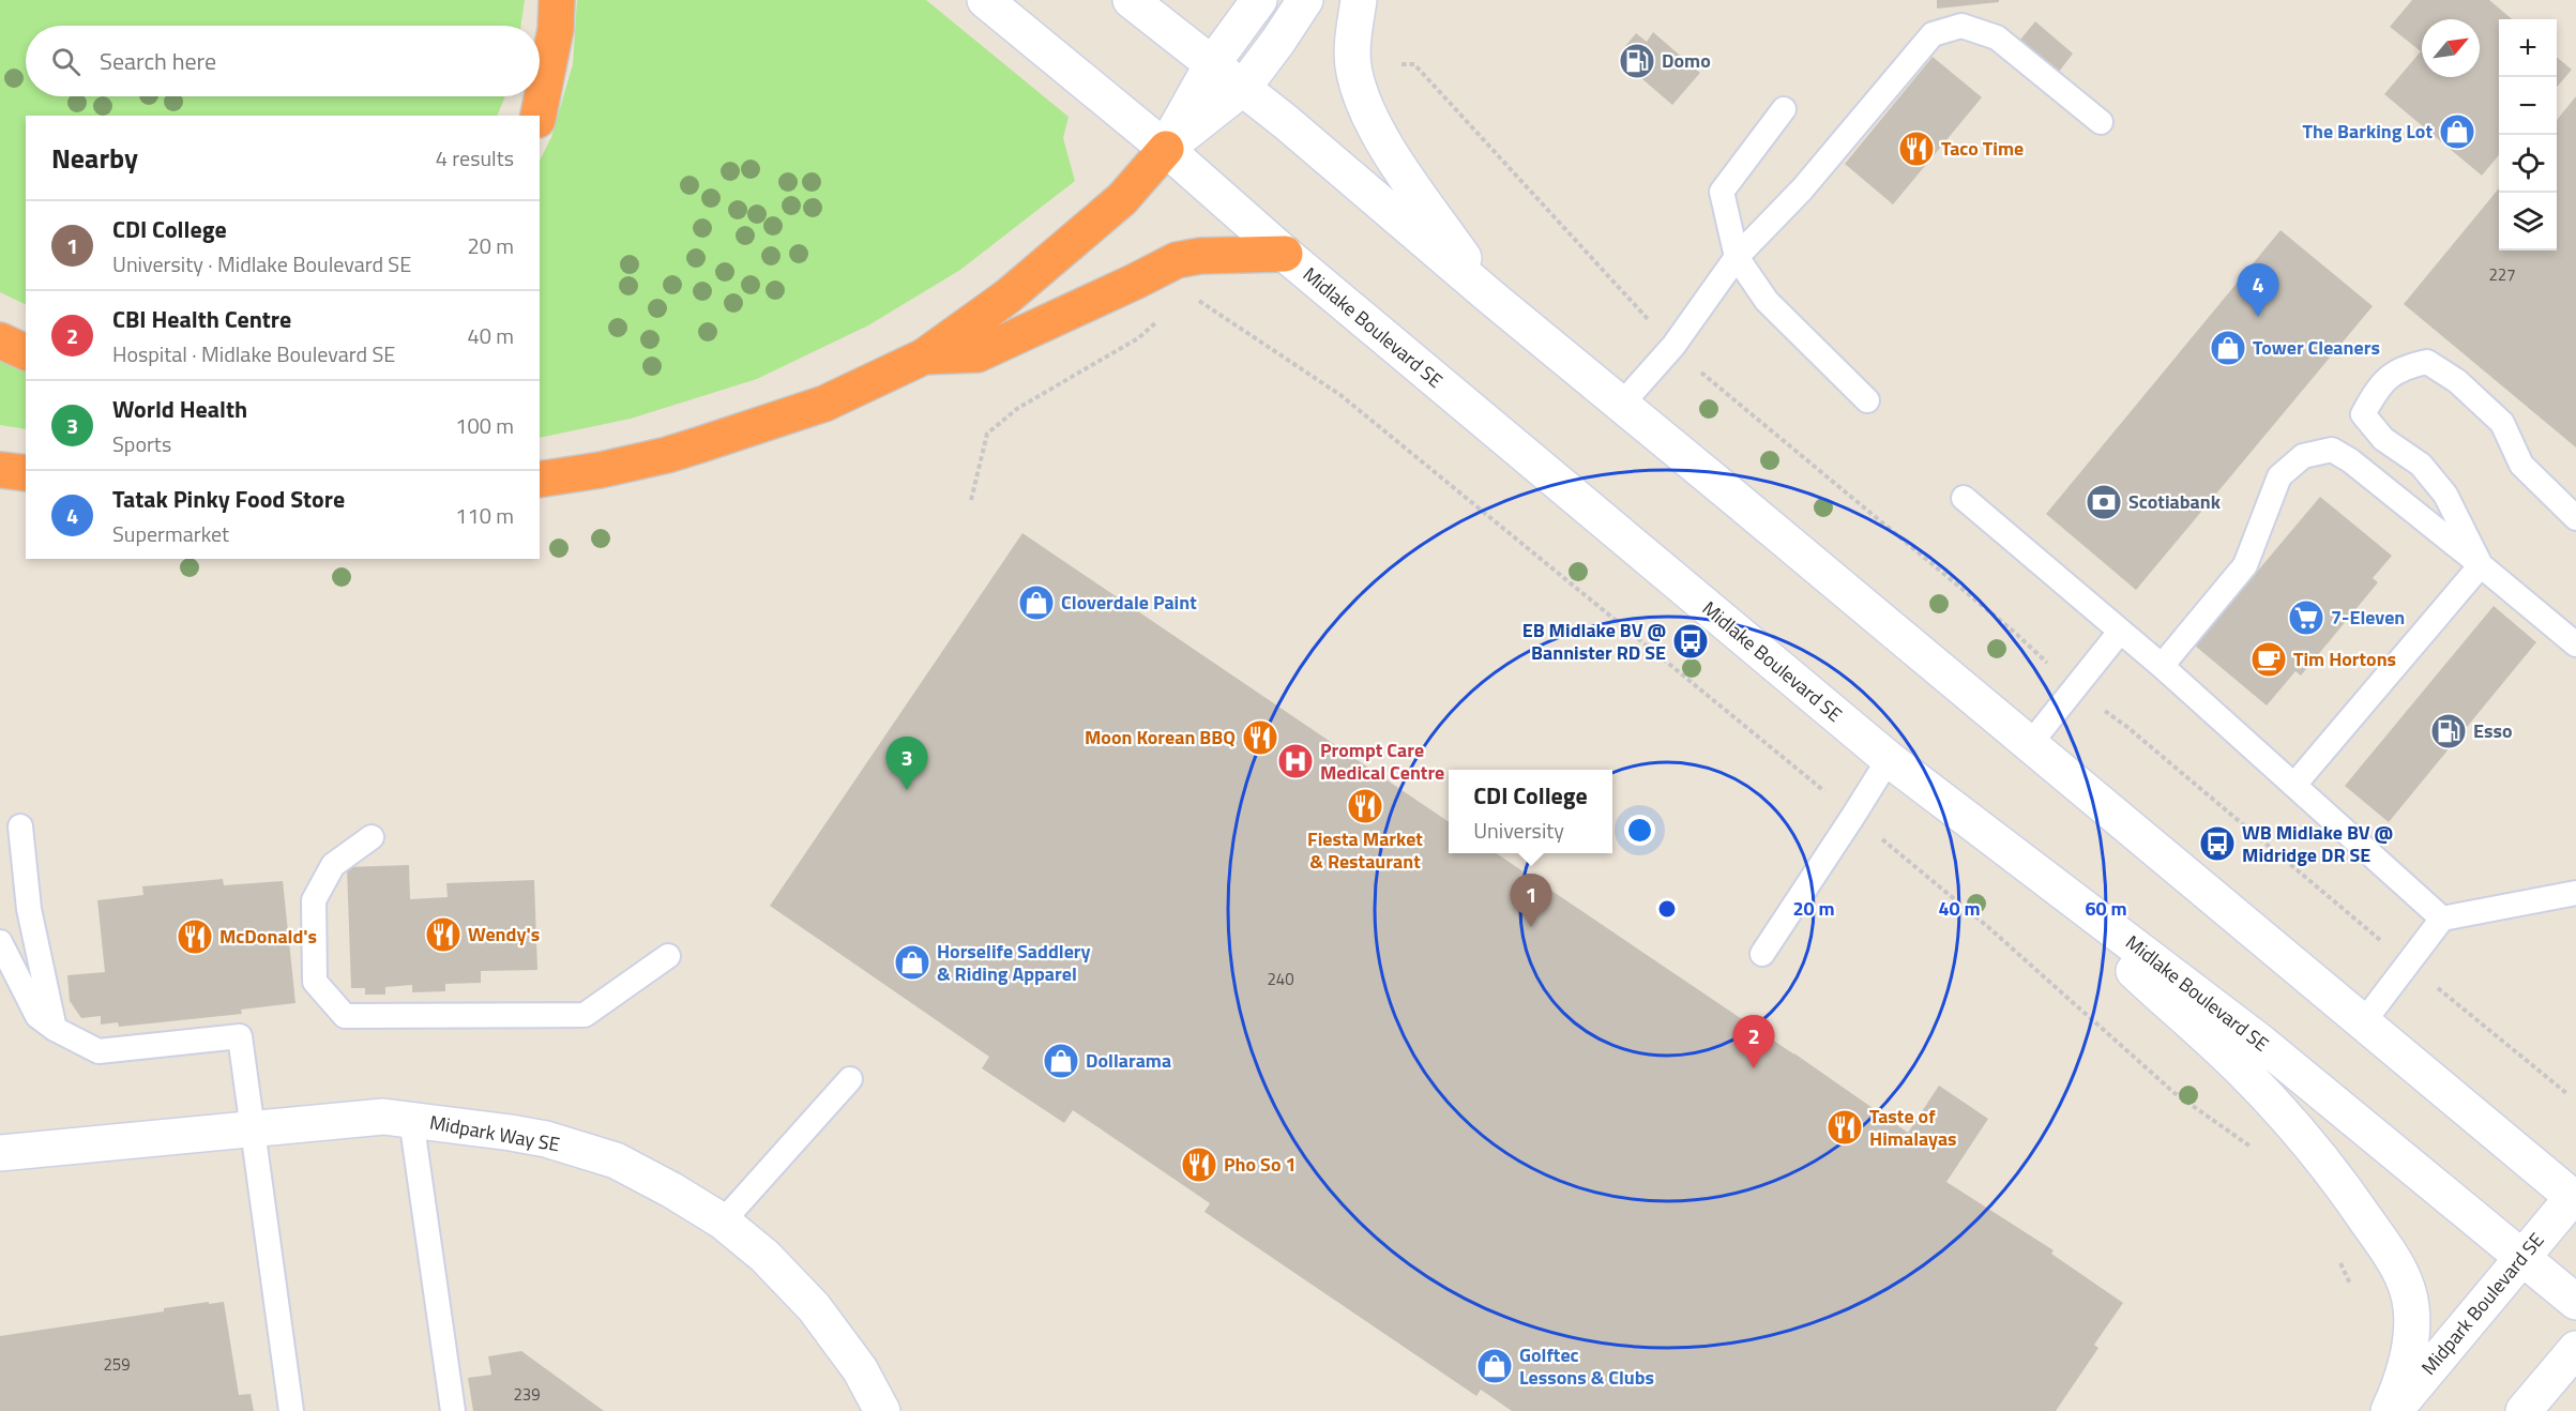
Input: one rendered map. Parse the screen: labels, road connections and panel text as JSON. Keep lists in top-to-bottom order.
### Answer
{
  "streets": {
    "street": ["Midlake Boulevard SE", "Midpark Way SE", "Midpark Boulevard SE"]
  },
  "crossings": [
    ["Midlake Boulevard SE", "Midpark Boulevard SE"]
  ],
  "places": {
    "fuel station": ["Domo", "Esso"],
    "shop": [
      "The Barking Lot",
      "Tower Cleaners",
      "Cloverdale Paint",
      "Horselife Saddlery & Riding Apparel",
      "Dollarama",
      "Golftec Lessons & Clubs"
    ],
    "restaurant": [
      "Taco Time",
      "Moon Korean BBQ",
      "Fiesta Market & Restaurant",
      "Wendy's",
      "McDonald's",
      "Taste of Himalayas",
      "Pho So 1"
    ],
    "bank": ["Scotiabank"],
    "supermarket": ["7-Eleven"],
    "bus stop": ["EB Midlake BV @ Bannister RD SE", "WB Midlake BV @ Midridge DR SE"],
    "cafe": ["Tim Hortons"],
    "hospital": ["Prompt Care Medical Centre"]
  },
  "house_numbers": [
    "227",
    "240",
    "259",
    "239"
  ],
  "north": "top right",
  "page": {
    "map_buttons": ["+", "−"],
    "search": "Search here",
    "heading": ["Nearby", "4 results"],
    "list": [
      {
        "mark": "1",
        "name": "CDI College",
        "note": "University · Midlake Boulevard SE",
        "value": "20 m"
      },
      {
        "mark": "2",
        "name": "CBI Health Centre",
        "note": "Hospital · Midlake Boulevard SE",
        "value": "40 m"
      },
      {
        "mark": "3",
        "name": "World Health",
        "note": "Sports",
        "value": "100 m"
      },
      {
        "mark": "4",
        "name": "Tatak Pinky Food Store",
        "note": "Supermarket",
        "value": "110 m"
      }
    ],
    "pins": [
      "4",
      "3",
      "1",
      "2"
    ],
    "popup": ["CDI College", "University"]
  },
  "rings": ["20 m", "40 m", "60 m"]
}
